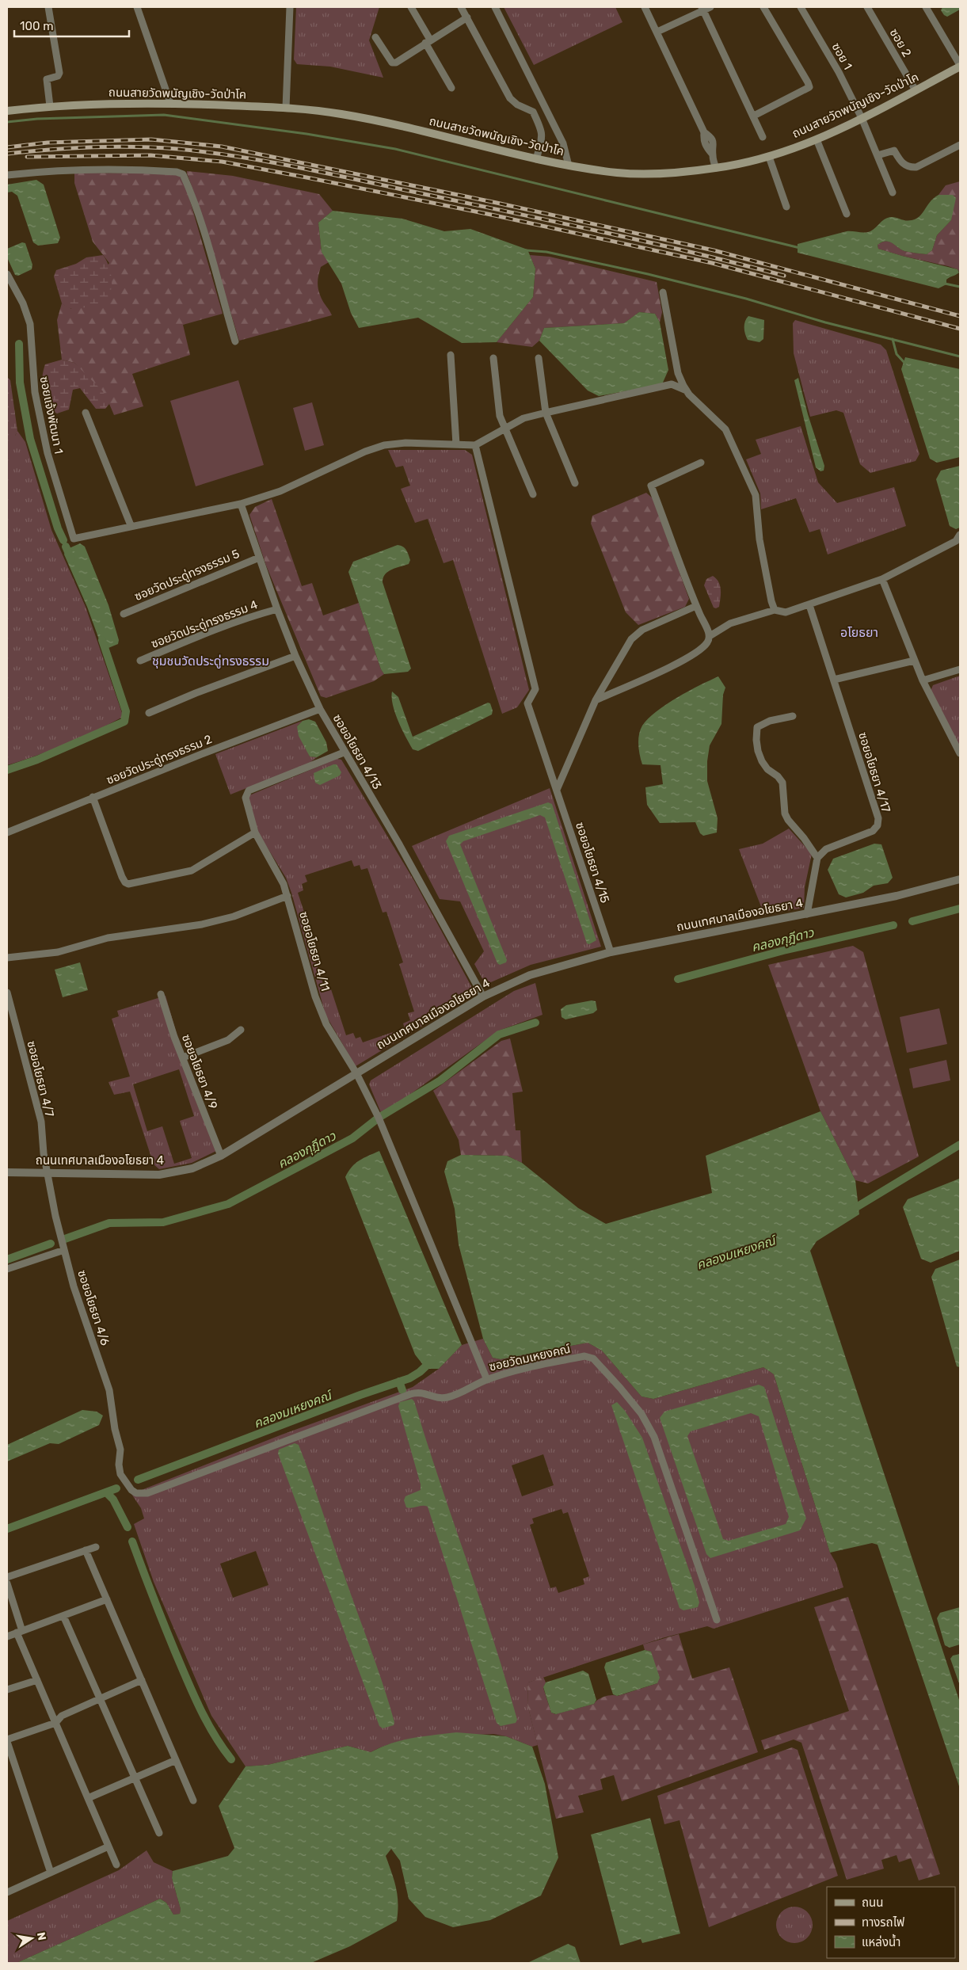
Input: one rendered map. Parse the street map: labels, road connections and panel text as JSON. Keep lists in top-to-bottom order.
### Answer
{
  "streets": {
    "main road": ["ถนนสายวัดพนัญเชิง-วัดป่าโค"],
    "street": [
      "ซอย 2",
      "ซอย 1",
      "ซอยแจ้งพัฒนา 1",
      "ซอยวัดประดู่ทรงธรรม 5",
      "ซอยวัดประดู่ทรงธรรม 4",
      "ซอยอโยธยา 4/13",
      "ซอยวัดประดู่ทรงธรรม 2",
      "ซอยอโยธยา 4/17",
      "ซอยอโยธยา 4/15",
      "ถนนเทศบาลเมืองอโยธยา 4",
      "ซอยอโยธยา 4/11",
      "ซอยอโยธยา 4/9",
      "ซอยอโยธยา 4/7",
      "ซอยอโยธยา 4/6",
      "ซอยวัดมเหยงคณ์"
    ]
  },
  "crossings": [
    ["ซอย 2", "ถนนสายวัดพนัญเชิง-วัดป่าโค"],
    ["ซอย 1", "ถนนสายวัดพนัญเชิง-วัดป่าโค"],
    ["ซอยวัดประดู่ทรงธรรม 5", "ซอยอโยธยา 4/13"],
    ["ซอยวัดประดู่ทรงธรรม 4", "ซอยอโยธยา 4/13"],
    ["ซอยอโยธยา 4/13", "ซอยวัดประดู่ทรงธรรม 2"],
    ["ซอยอโยธยา 4/13", "ถนนเทศบาลเมืองอโยธยา 4"],
    ["ซอยอโยธยา 4/13", "ซอยอโยธยา 4/11"],
    ["ซอยอโยธยา 4/15", "ถนนเทศบาลเมืองอโยธยา 4"],
    ["ถนนเทศบาลเมืองอโยธยา 4", "ซอยอโยธยา 4/11"],
    ["ถนนเทศบาลเมืองอโยธยา 4", "ซอยอโยธยา 4/9"],
    ["ถนนเทศบาลเมืองอโยธยา 4", "ซอยอโยธยา 4/7"],
    ["ถนนเทศบาลเมืองอโยธยา 4", "ซอยอโยธยา 4/6"],
    ["ถนนเทศบาลเมืองอโยธยา 4", "ซอยวัดมเหยงคณ์"],
    ["ซอยอโยธยา 4/11", "ซอยวัดมเหยงคณ์"],
    ["ซอยอโยธยา 4/7", "ซอยอโยธยา 4/6"],
    ["ซอยอโยธยา 4/6", "ซอยวัดมเหยงคณ์"]
  ],
  "districts": ["อโยธยา", "ชุมชนวัดประดู่ทรงธรรม"],
  "water": ["คลองกุฎีดาว", "คลองมเหยงคณ์"],
  "legend": ["ถนน", "ทางรถไฟ", "แหล่งน้ำ"],
  "scale_bar": "100 m",
  "north": "right"
}
